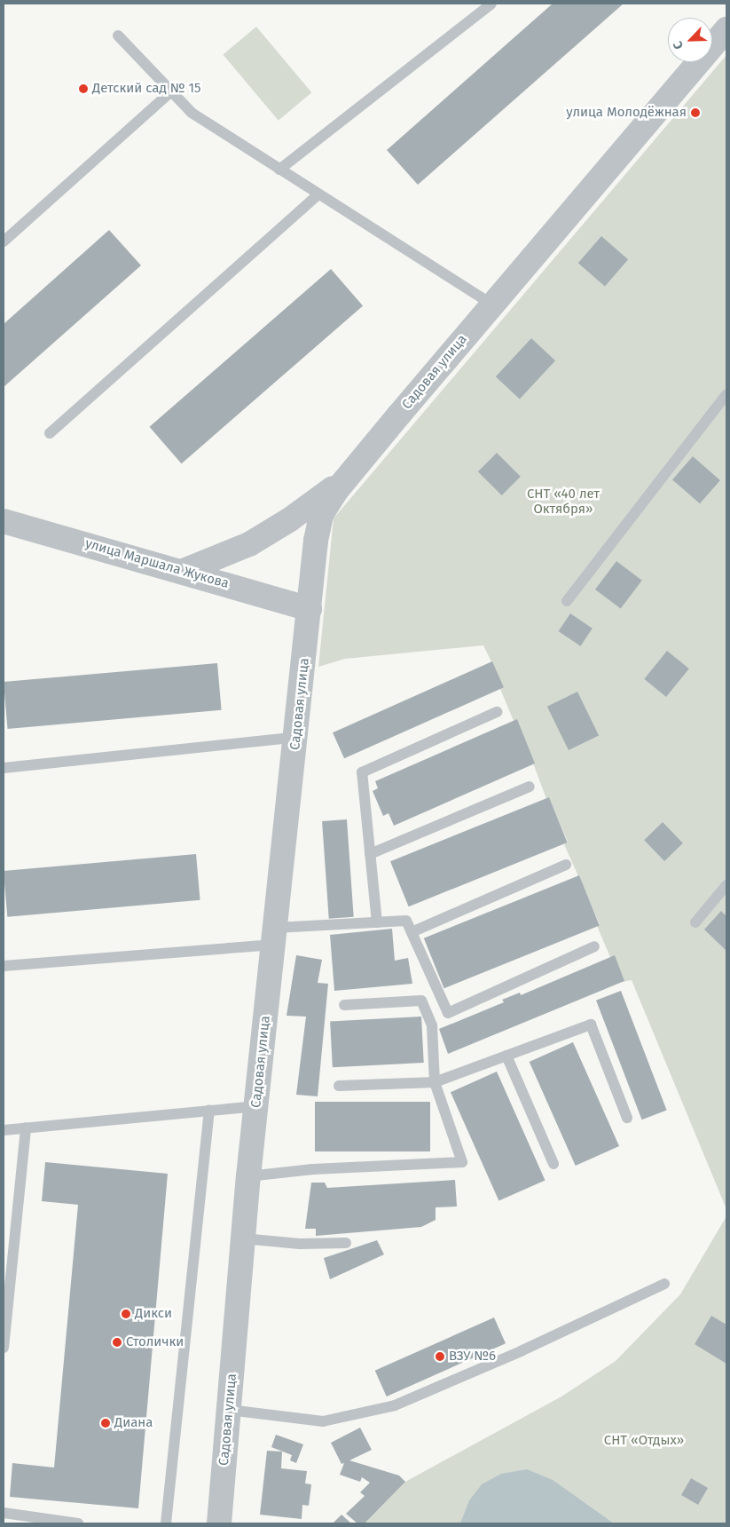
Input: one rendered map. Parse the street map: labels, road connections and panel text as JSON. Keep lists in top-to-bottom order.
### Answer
{
  "streets": {
    "street": ["Садовая улица", "улица Маршала Жукова"]
  },
  "crossings": [
    ["Садовая улица", "улица Маршала Жукова"]
  ],
  "parks": ["СНТ «40 лет Октября»", "СНТ «Отдых»"],
  "places": [
    "Детский сад № 15",
    "улица Молодёжная",
    "Дикси",
    "Столички",
    "ВЗУ №6",
    "Диана"
  ],
  "north": "bottom left"
}
